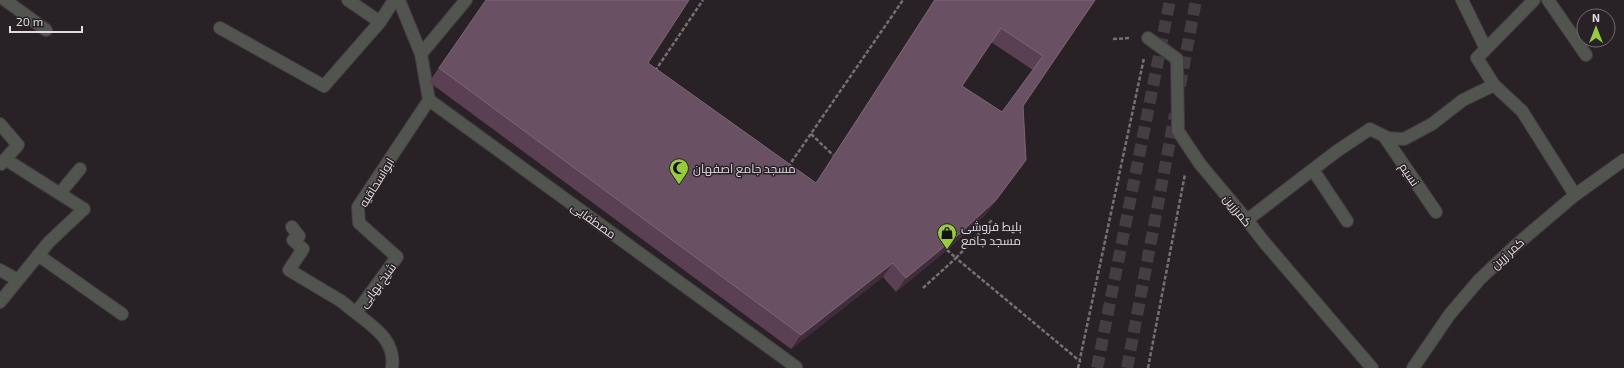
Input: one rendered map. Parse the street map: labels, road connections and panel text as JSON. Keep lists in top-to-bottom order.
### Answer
{
  "streets": {
    "street": [
      "نسیم",
      "ابواسحاقیه",
      "کمرزرین",
      "مصطفایی",
      "کمر زرین",
      "شیخ بهایی"
    ]
  },
  "crossings": [
    ["ابواسحاقیه", "مصطفایی"],
    ["ابواسحاقیه", "شیخ بهایی"]
  ],
  "places": {
    "mosque": ["مسجد جامع اصفهان"],
    "shop": ["بلیط فروشی مسجد جامع"]
  },
  "scale_bar": "20 m",
  "north": "top"
}
